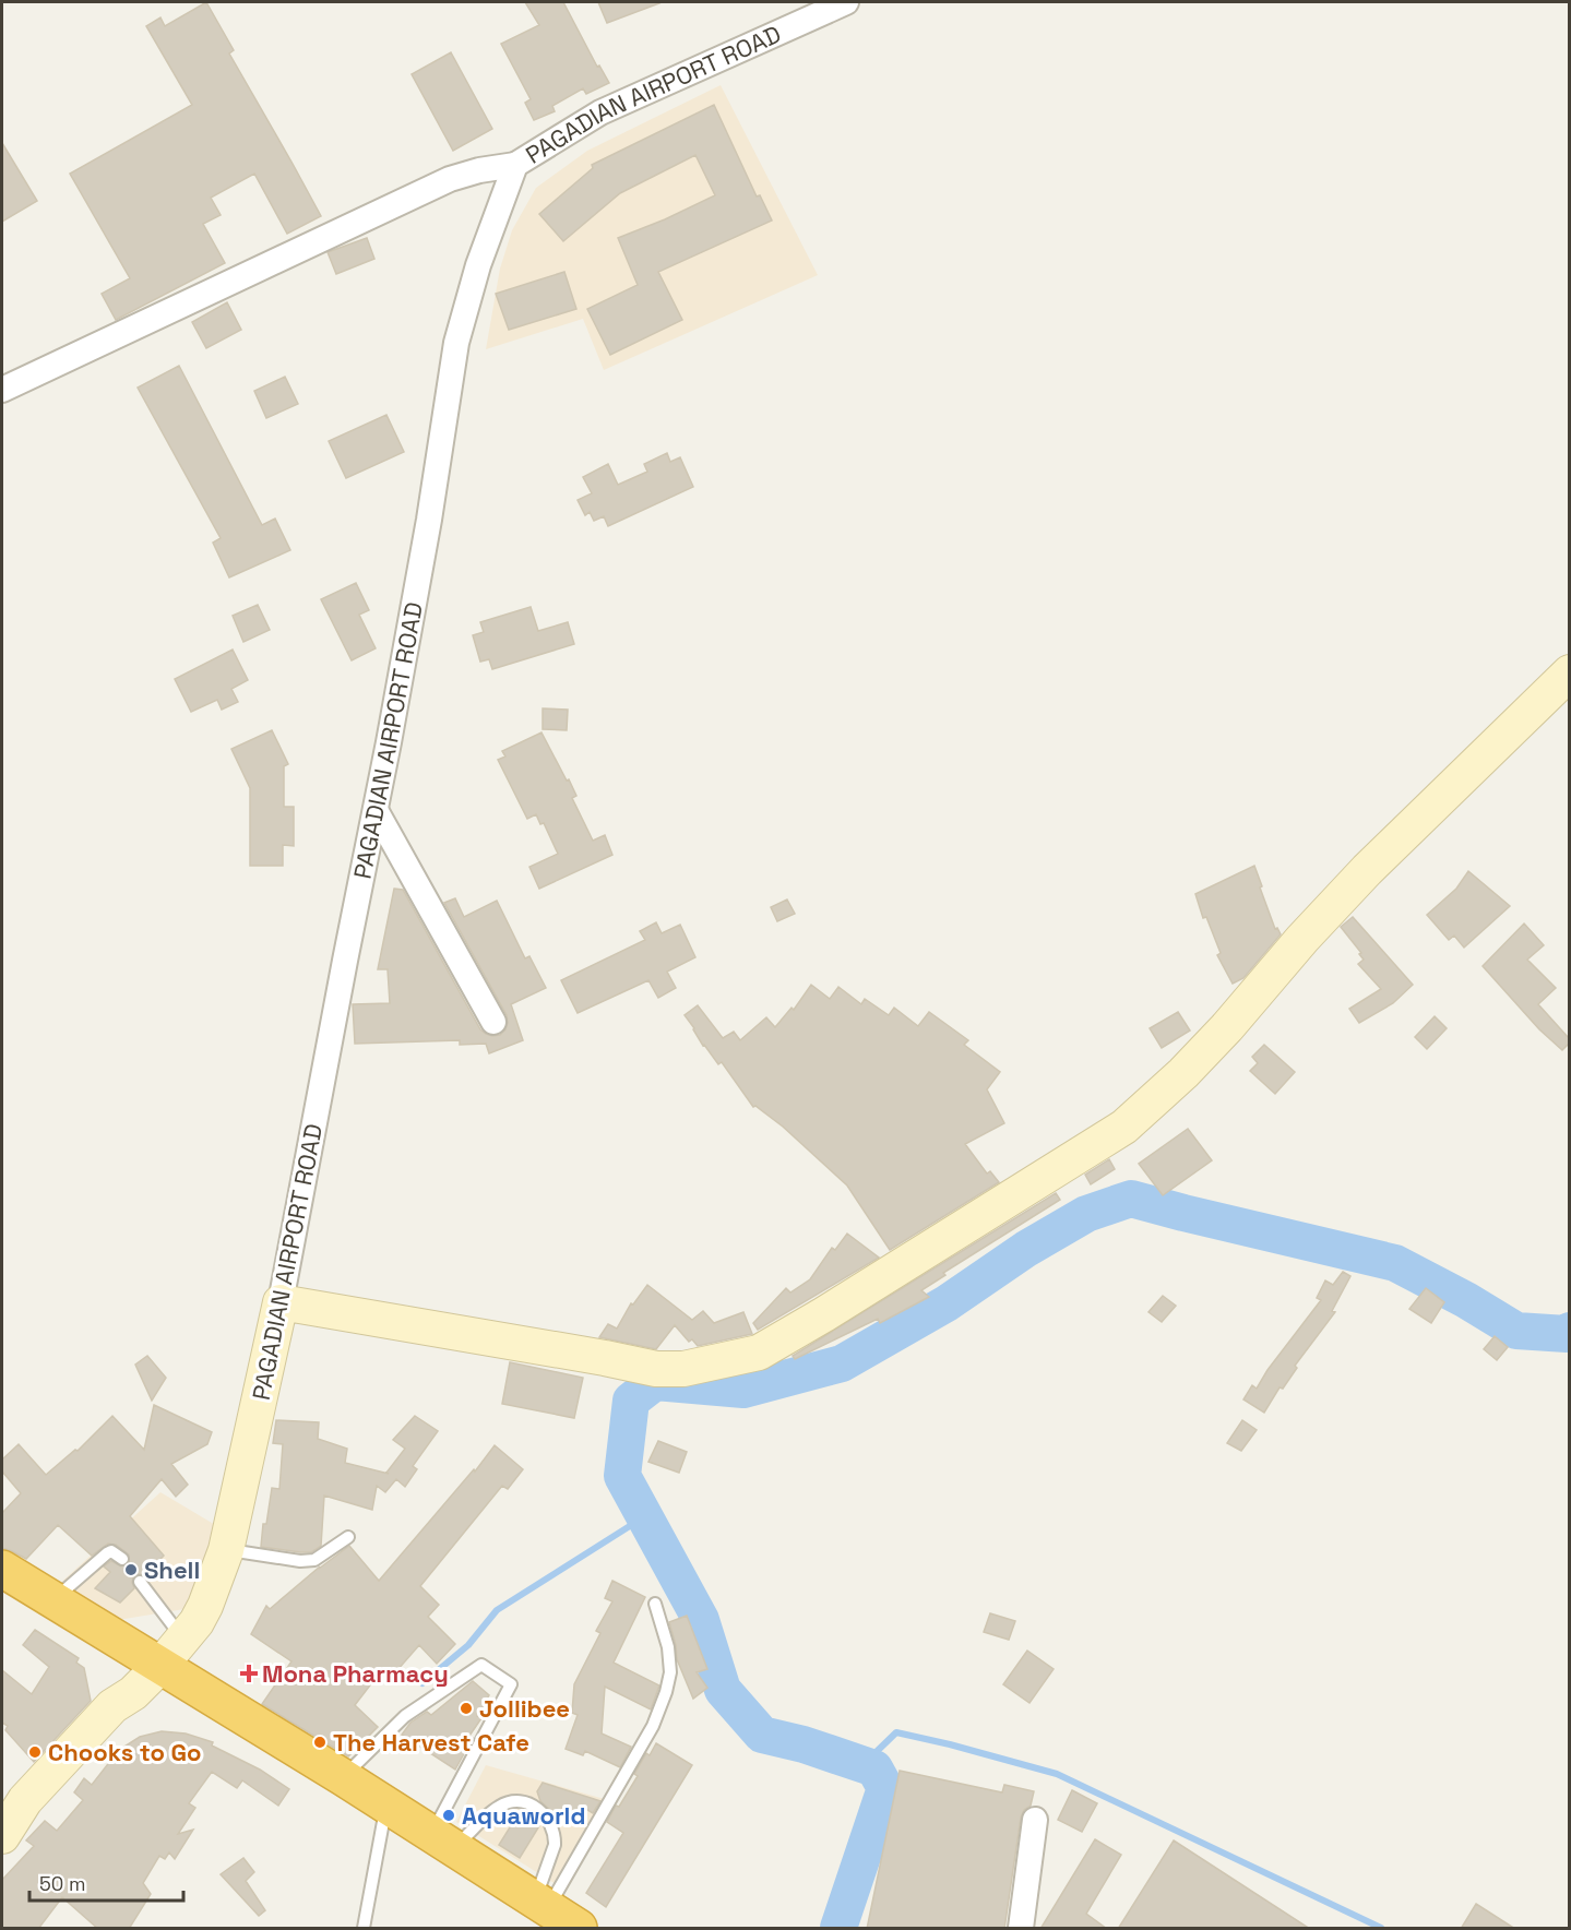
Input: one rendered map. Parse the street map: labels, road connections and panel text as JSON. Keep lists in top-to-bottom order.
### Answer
{
  "streets": {
    "street": ["PAGADIAN AIRPORT ROAD"]
  },
  "places": {
    "other": [
      "Shell",
      "Jollibee",
      "The Harvest Cafe",
      "Chooks to Go",
      "Aquaworld"
    ],
    "health": ["Mona Pharmacy"]
  },
  "scale_bar": "50 m"
}
